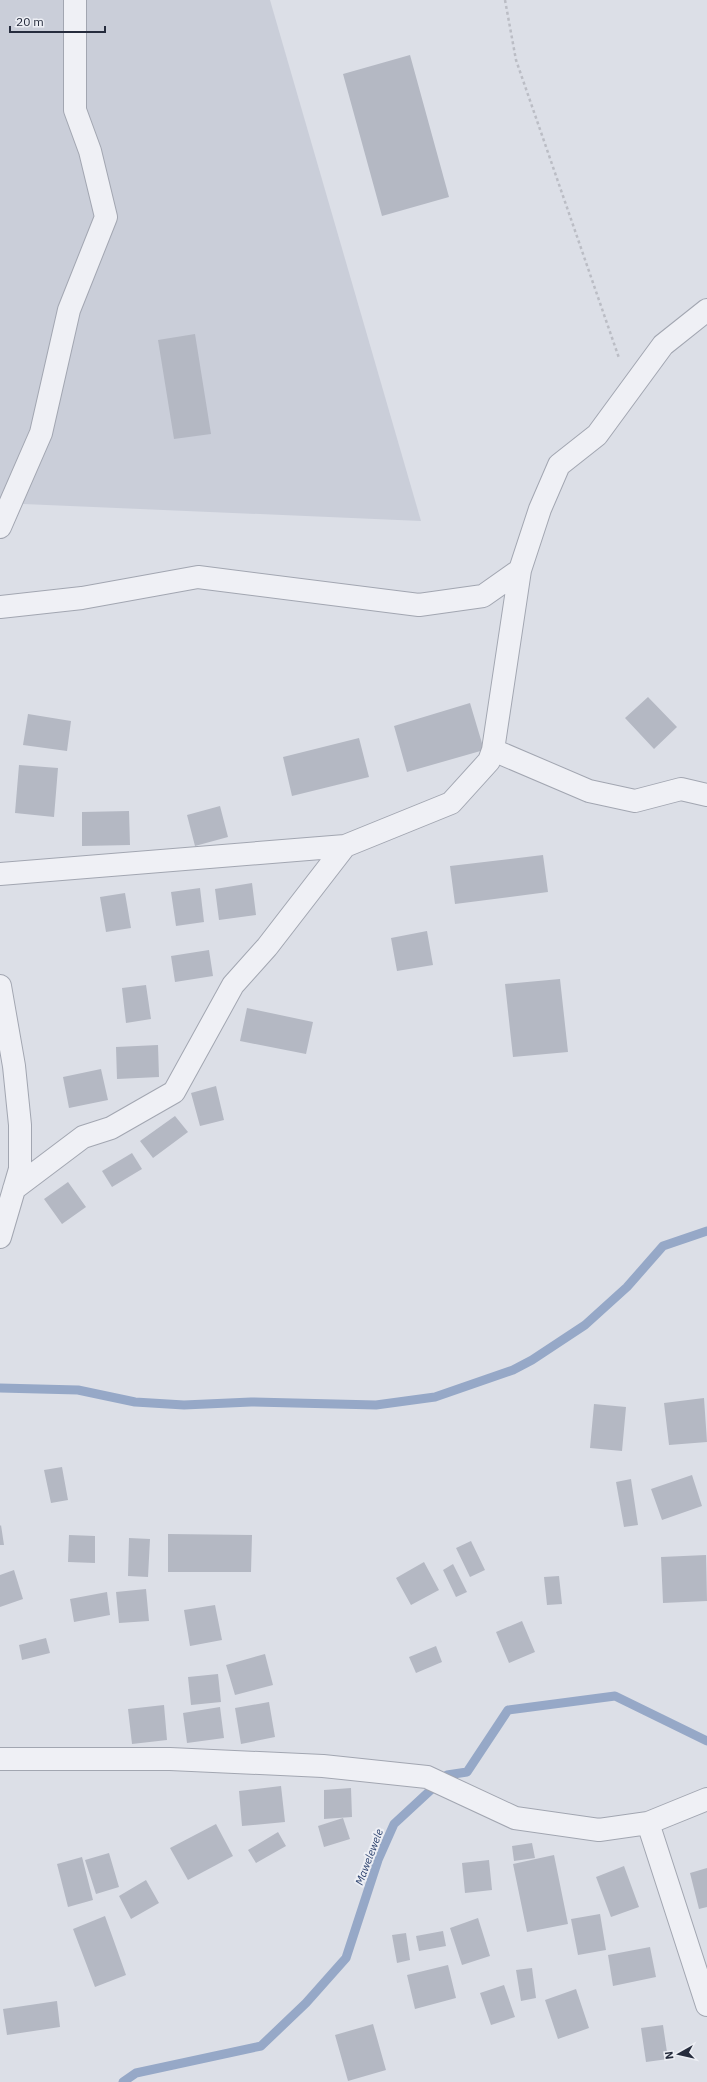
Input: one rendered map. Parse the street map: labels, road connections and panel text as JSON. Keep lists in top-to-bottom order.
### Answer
{
  "water": ["Mawelewele"],
  "scale_bar": "20 m",
  "north": "left"
}
